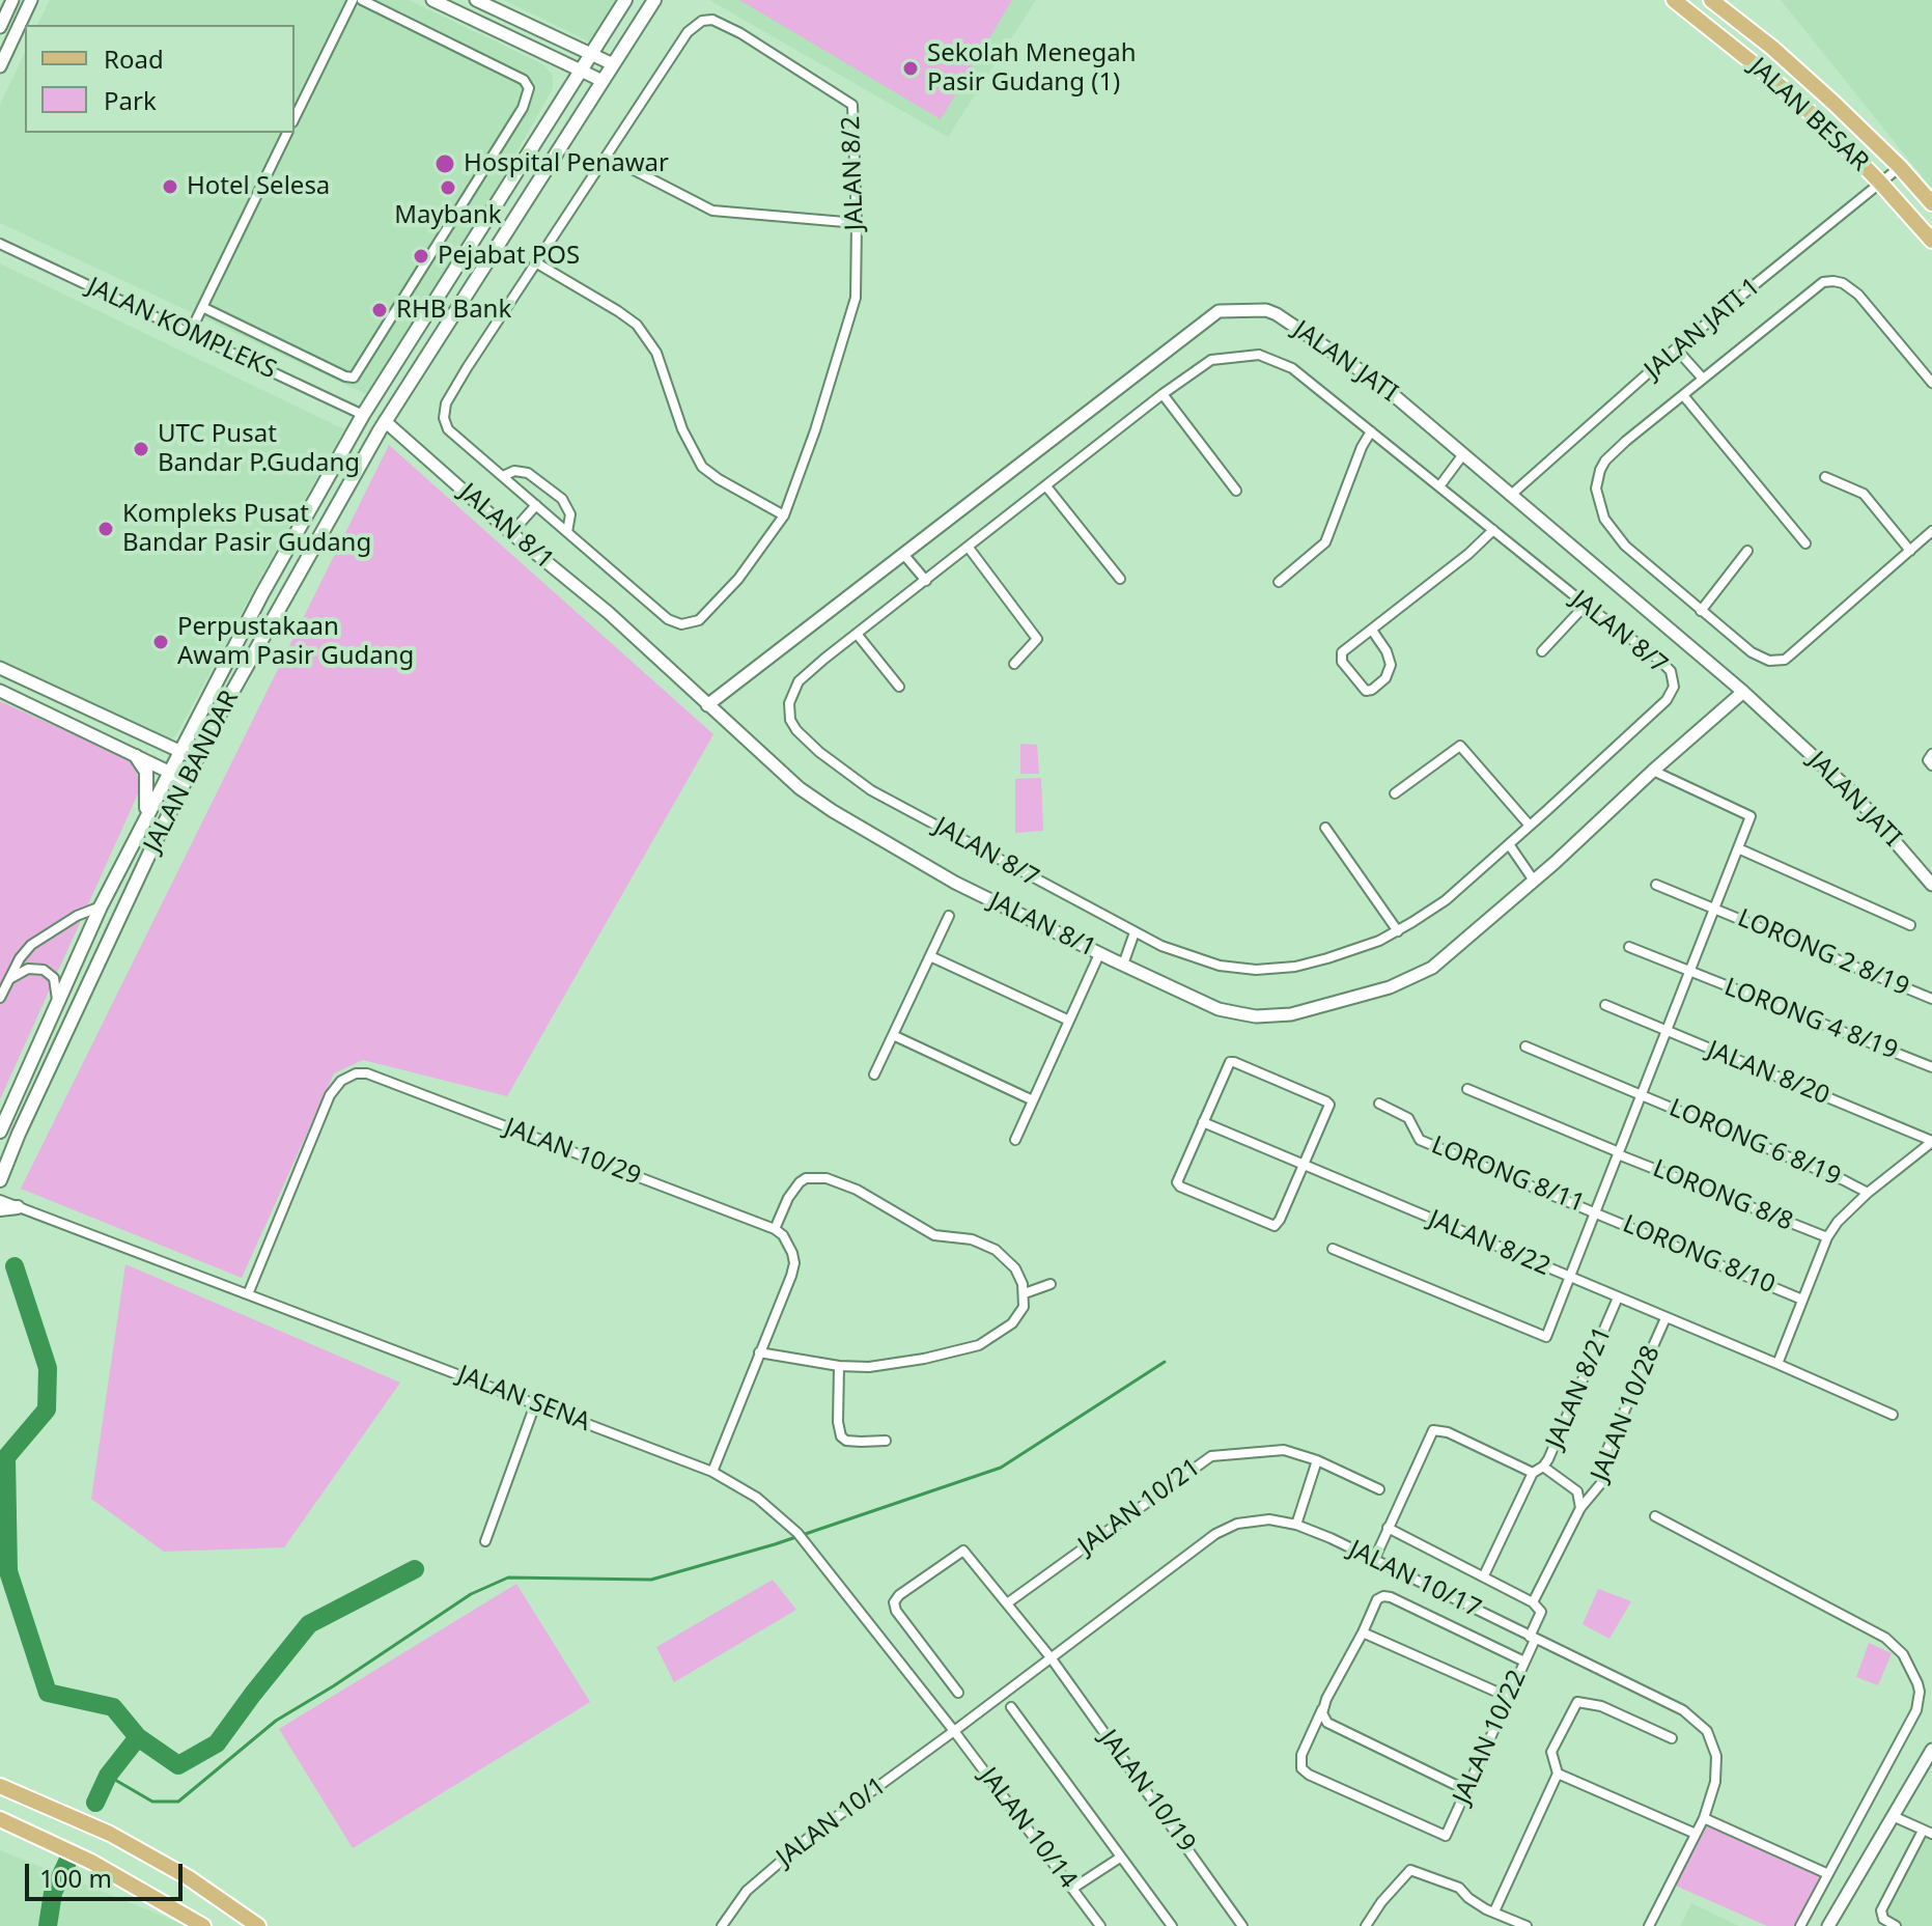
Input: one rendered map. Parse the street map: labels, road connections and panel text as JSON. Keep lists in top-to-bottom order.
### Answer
{
  "streets": {
    "main road": ["JALAN BESAR", "JALAN BANDAR"],
    "street": [
      "JALAN 8/2",
      "JALAN KOMPLEKS",
      "JALAN JATI 1",
      "JALAN JATI",
      "JALAN 8/1",
      "JALAN 8/7",
      "LORONG 2 8/19",
      "LORONG 4 8/19",
      "JALAN 8/20",
      "LORONG 6 8/19",
      "JALAN 10/29",
      "LORONG 8/11",
      "LORONG 8/8",
      "JALAN 8/22",
      "LORONG 8/10",
      "JALAN 8/21",
      "JALAN SENA",
      "JALAN 10/28",
      "JALAN 10/21",
      "JALAN 10/17",
      "JALAN 10/22",
      "JALAN 10/19",
      "JALAN 10/1",
      "JALAN 10/14"
    ]
  },
  "crossings": [
    ["JALAN BESAR", "JALAN JATI 1"],
    ["JALAN KOMPLEKS", "JALAN BANDAR"],
    ["JALAN JATI 1", "JALAN JATI"],
    ["JALAN JATI", "JALAN 8/1"],
    ["JALAN 8/1", "JALAN BANDAR"],
    ["JALAN 10/29", "JALAN SENA"],
    ["LORONG 8/11", "LORONG 8/10"],
    ["JALAN 8/22", "JALAN 8/21"],
    ["JALAN 8/22", "JALAN 10/28"],
    ["JALAN SENA", "JALAN 10/17"],
    ["JALAN SENA", "JALAN 10/1"],
    ["JALAN SENA", "JALAN 10/14"],
    ["JALAN 10/28", "JALAN 10/17"],
    ["JALAN 10/28", "JALAN 10/22"],
    ["JALAN 10/21", "JALAN 10/19"],
    ["JALAN 10/17", "JALAN 10/22"],
    ["JALAN 10/17", "JALAN 10/19"],
    ["JALAN 10/17", "JALAN 10/1"],
    ["JALAN 10/17", "JALAN 10/14"],
    ["JALAN 10/1", "JALAN 10/14"]
  ],
  "places": [
    "Sekolah Menegah Pasir Gudang (1)",
    "Hospital Penawar",
    "Hotel Selesa",
    "Maybank",
    "Pejabat POS",
    "RHB Bank",
    "UTC Pusat Bandar P.Gudang",
    "Kompleks Pusat Bandar Pasir Gudang",
    "Perpustakaan Awam Pasir Gudang"
  ],
  "legend": ["Road", "Park"],
  "scale_bar": "100 m"
}
